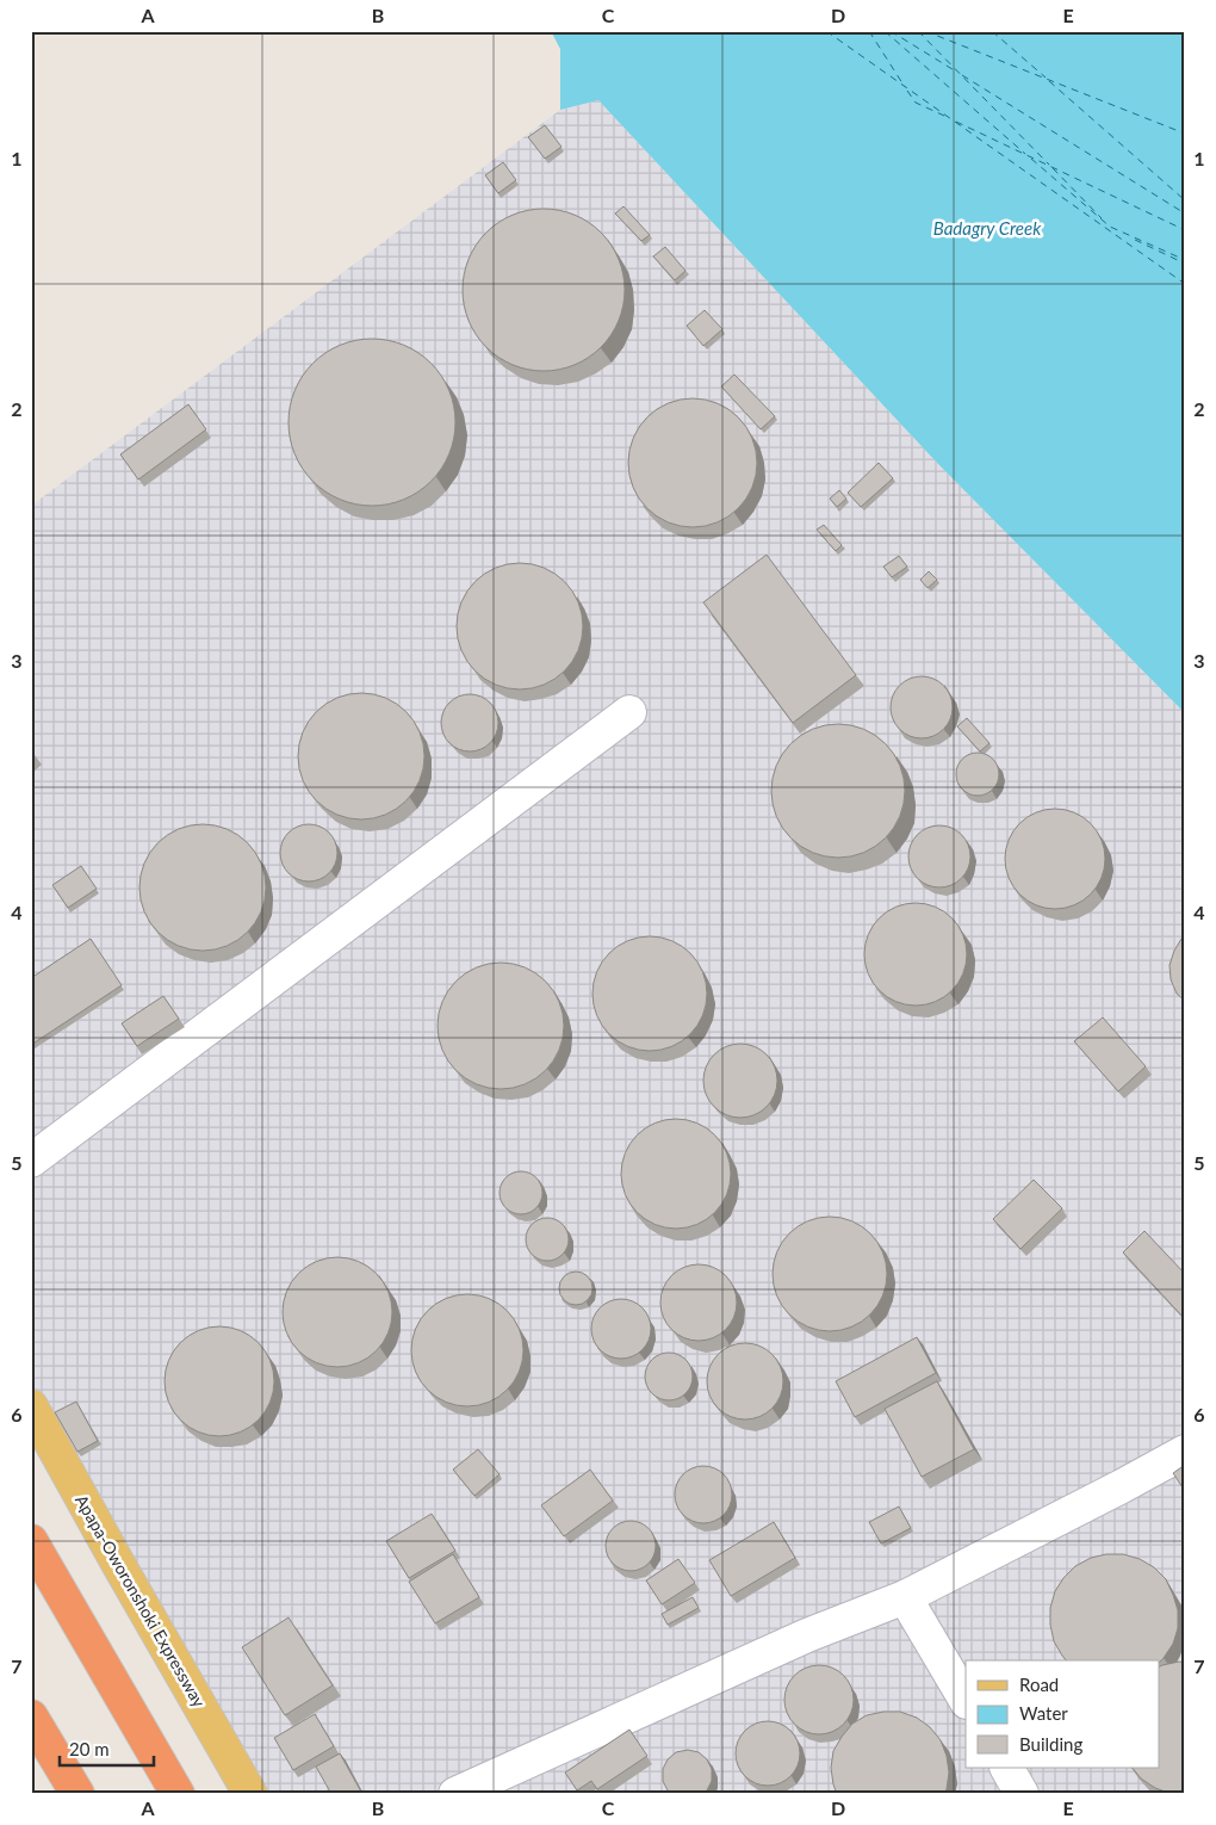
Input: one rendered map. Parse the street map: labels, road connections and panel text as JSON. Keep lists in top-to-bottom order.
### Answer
{
  "streets": {
    "main road": ["Apapa-Oworonshoki Expressway"]
  },
  "water": ["Badagry Creek"],
  "legend": ["Road", "Water", "Building"],
  "scale_bar": "20 m",
  "grid": {
    "columns": [
      "A",
      "B",
      "C",
      "D",
      "E"
    ],
    "rows": [
      "1",
      "2",
      "3",
      "4",
      "5",
      "6",
      "7"
    ]
  }
}
